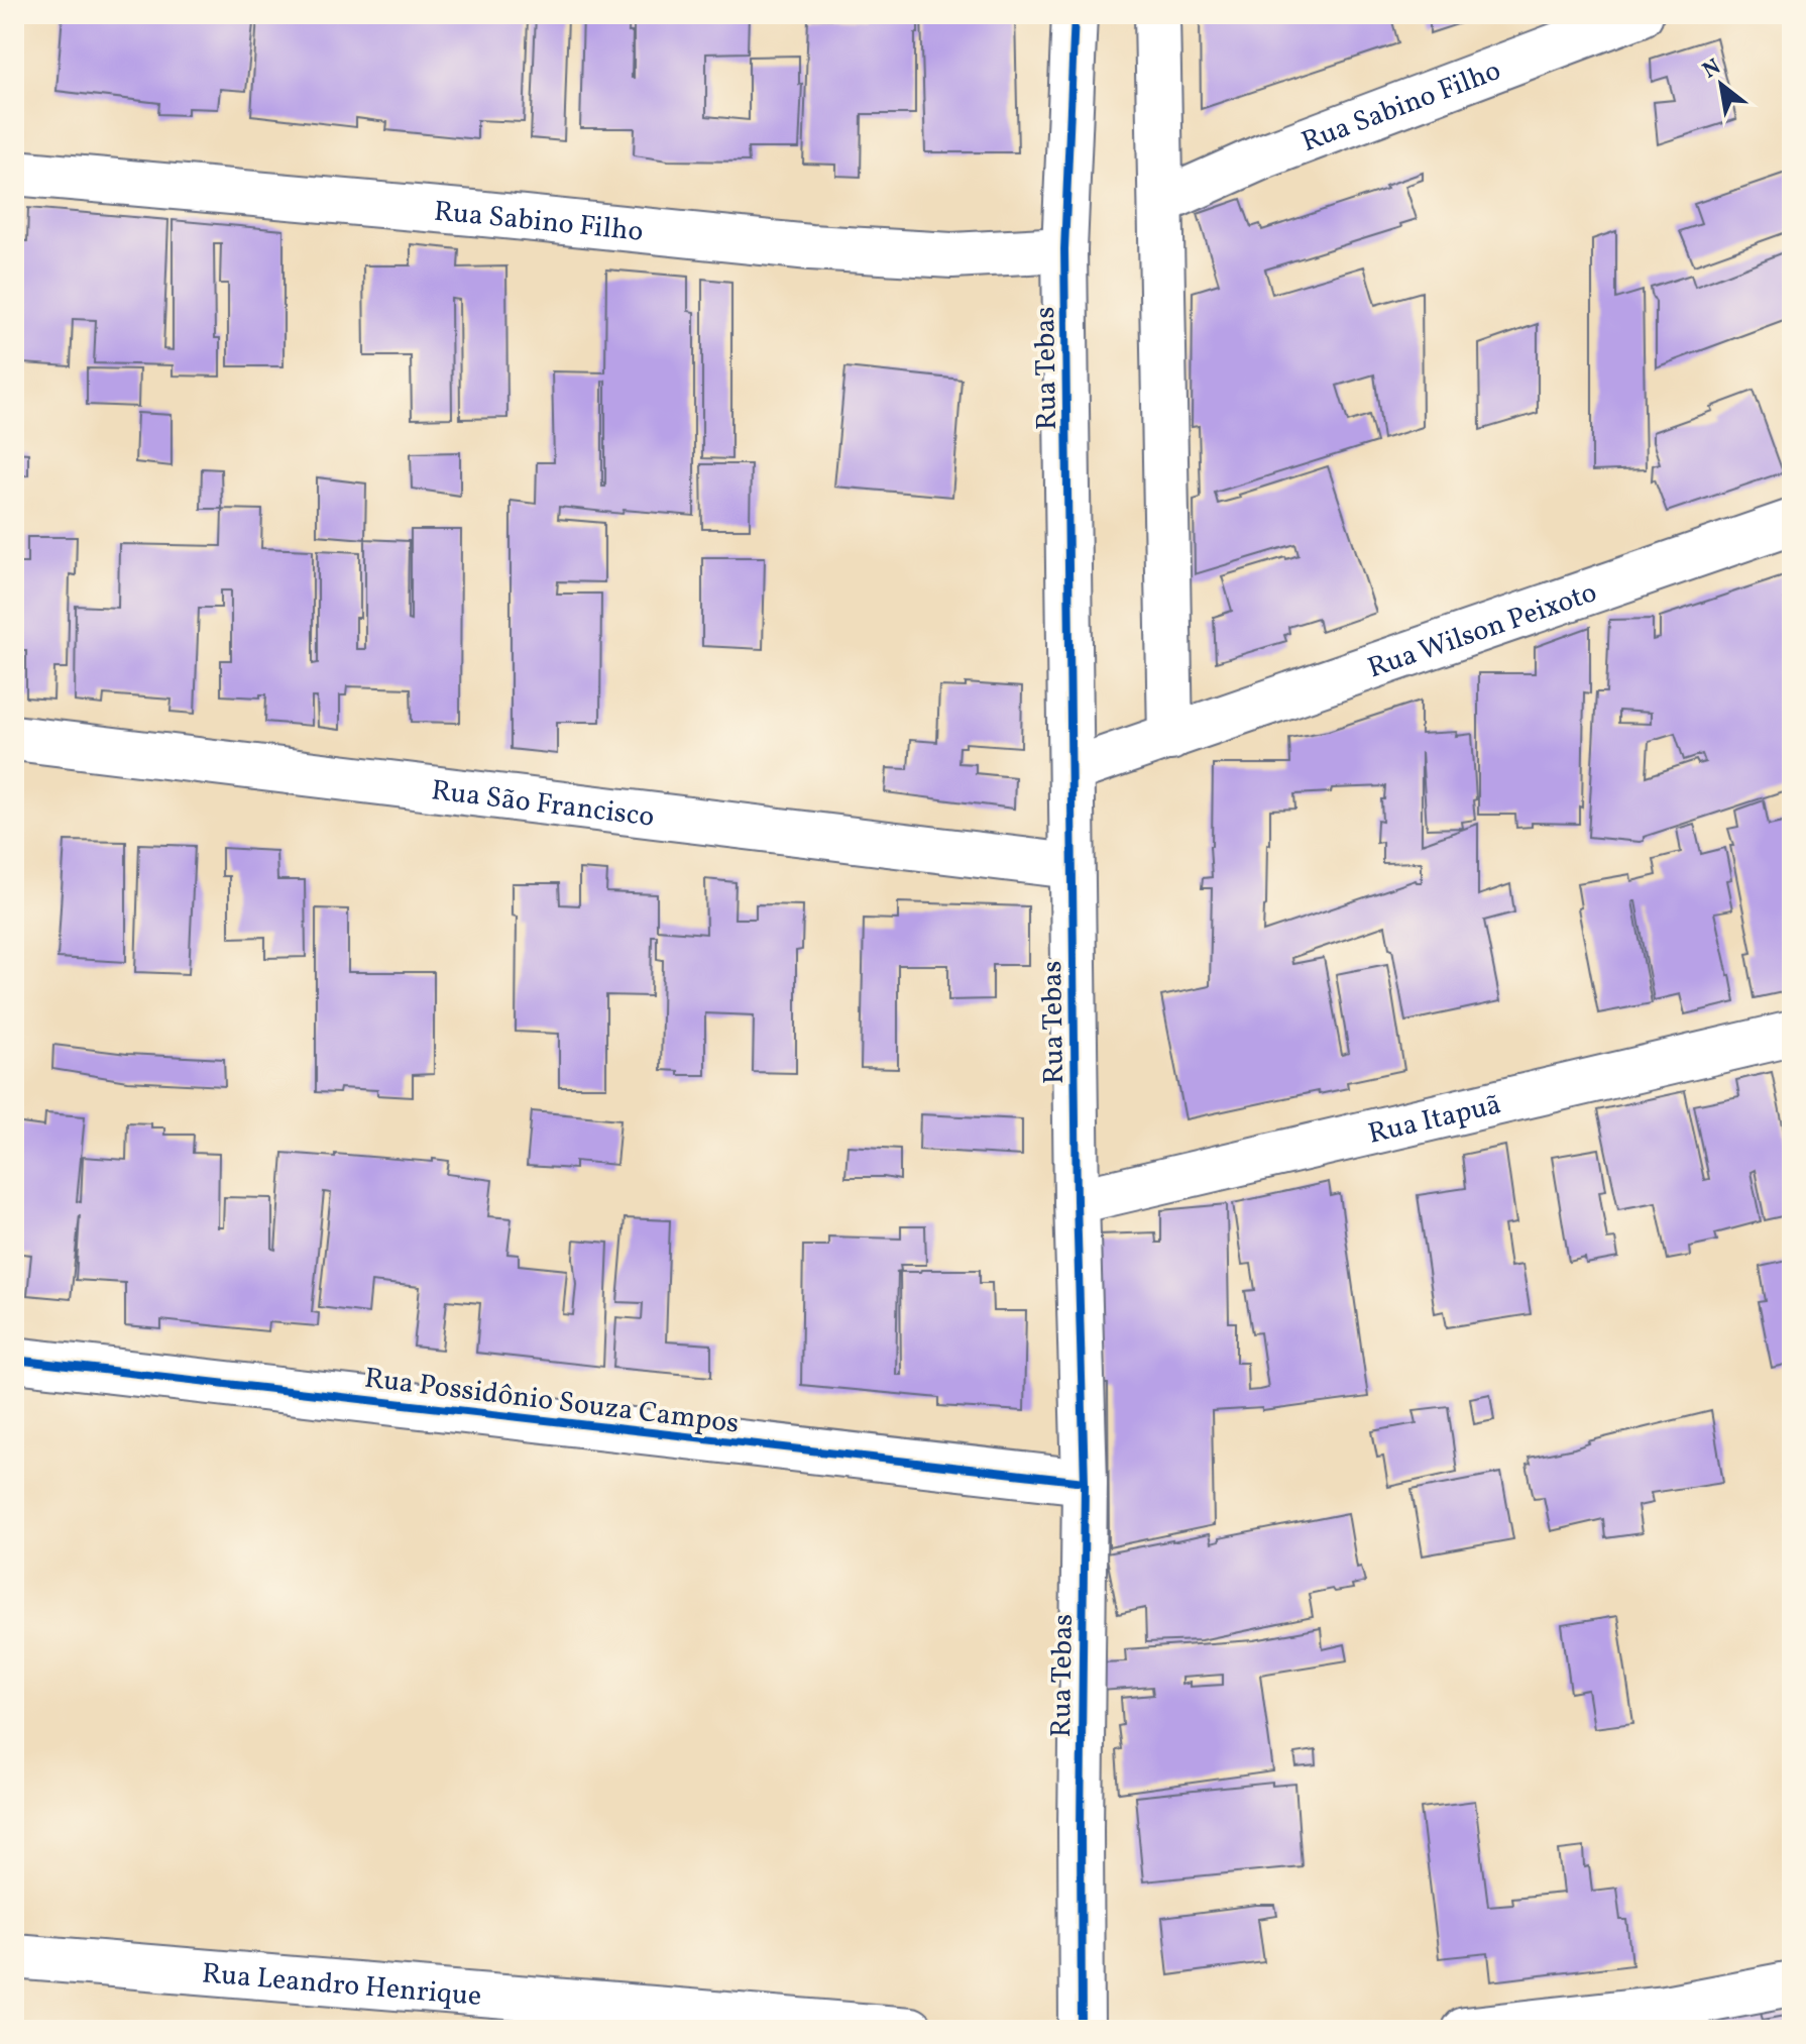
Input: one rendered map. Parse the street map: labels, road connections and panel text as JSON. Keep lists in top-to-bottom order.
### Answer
{
  "streets": {
    "street": [
      "Rua Sabino Filho",
      "Rua Tebas",
      "Rua Wilson Peixoto",
      "Rua São Francisco",
      "Rua Itapuã",
      "Rua Possidônio Souza Campos",
      "Rua Leandro Henrique"
    ]
  },
  "crossings": [
    ["Rua Sabino Filho", "Rua Tebas"],
    ["Rua Tebas", "Rua São Francisco"],
    ["Rua Tebas", "Rua Itapuã"],
    ["Rua Tebas", "Rua Possidônio Souza Campos"]
  ],
  "north": "top left"
}
